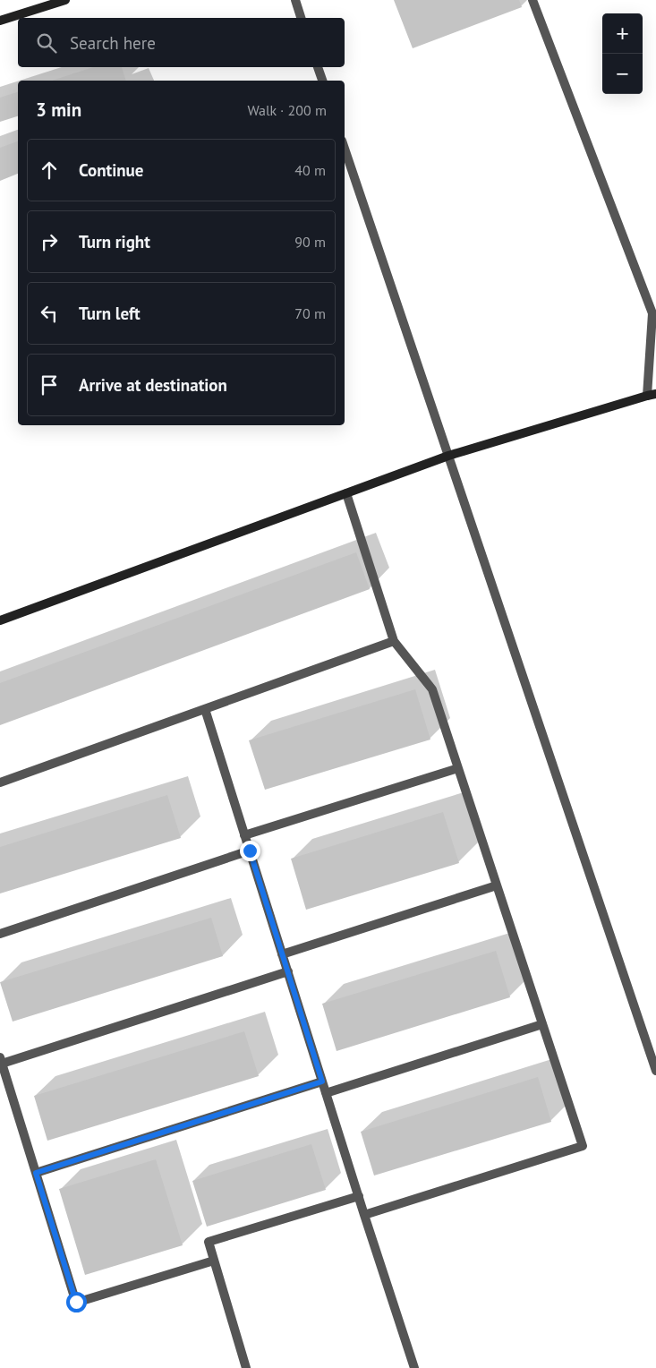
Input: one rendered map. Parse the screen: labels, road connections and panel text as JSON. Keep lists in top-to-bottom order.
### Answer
{
  "page": {
    "map_buttons": ["+", "−"],
    "search": "Search here",
    "heading": ["3 min", "Walk · 200 m"],
    "list": [
      ["Continue", "40 m"],
      ["Turn right", "90 m"],
      ["Turn left", "70 m"],
      "Arrive at destination"
    ]
  }
}
